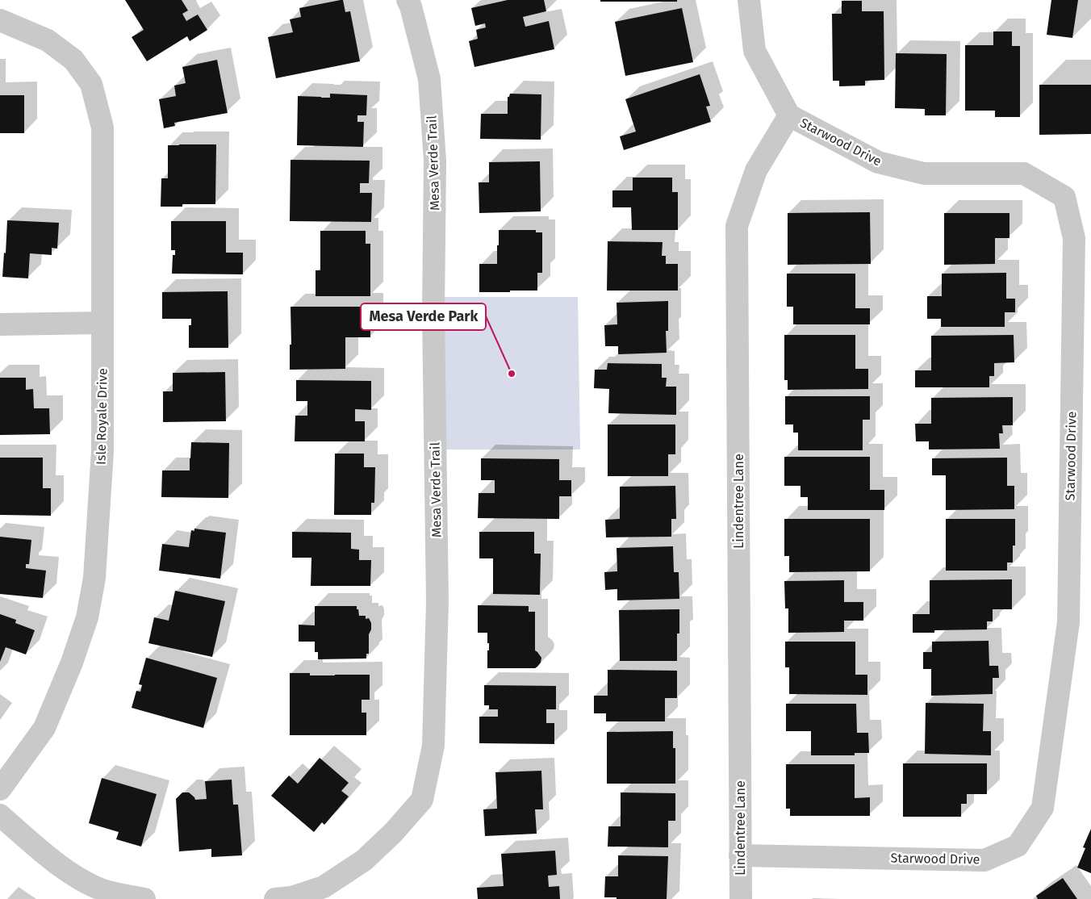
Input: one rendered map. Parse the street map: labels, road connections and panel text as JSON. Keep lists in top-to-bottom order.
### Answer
{
  "streets": {
    "street": [
      "Starwood Drive",
      "Mesa Verde Trail",
      "Isle Royale Drive",
      "Lindentree Lane"
    ]
  },
  "crossings": [
    ["Starwood Drive", "Lindentree Lane"]
  ],
  "places": ["Mesa Verde Park"]
}
